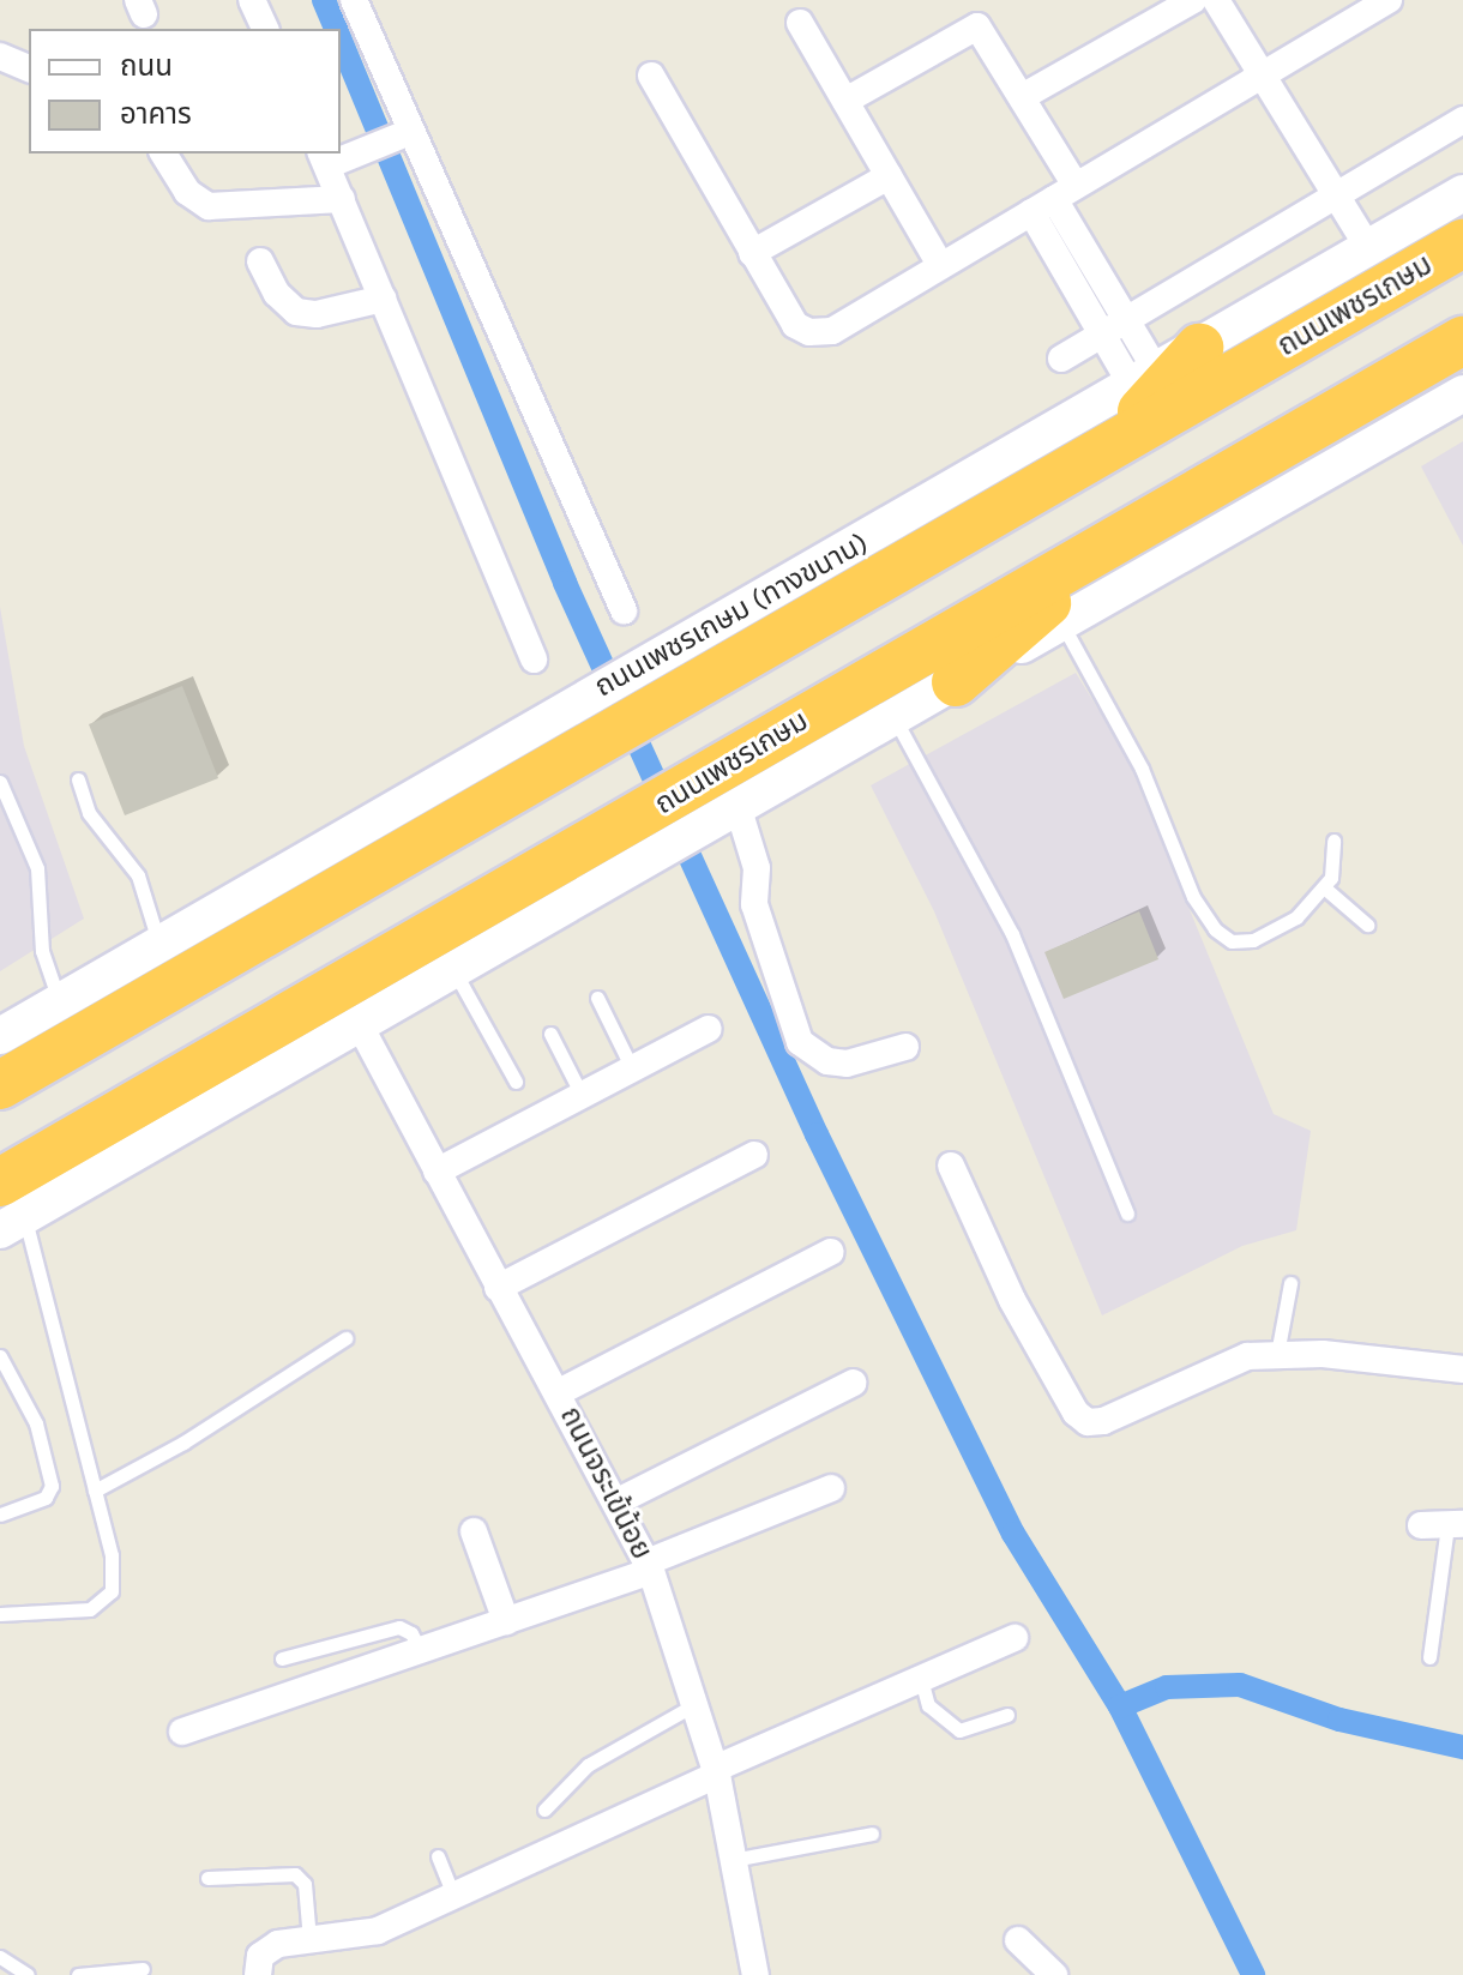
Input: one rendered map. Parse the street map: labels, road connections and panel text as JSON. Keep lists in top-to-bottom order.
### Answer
{
  "streets": {
    "highway": ["ถนนเพชรเกษม"],
    "main road": ["ถนนเพชรเกษม (ทางขนาน)"],
    "street": ["ถนนจระเข้น้อย"]
  },
  "crossings": [
    ["ถนนเพชรเกษม", "ถนนเพชรเกษม (ทางขนาน)"]
  ],
  "legend": ["ถนน", "อาคาร"]
}
